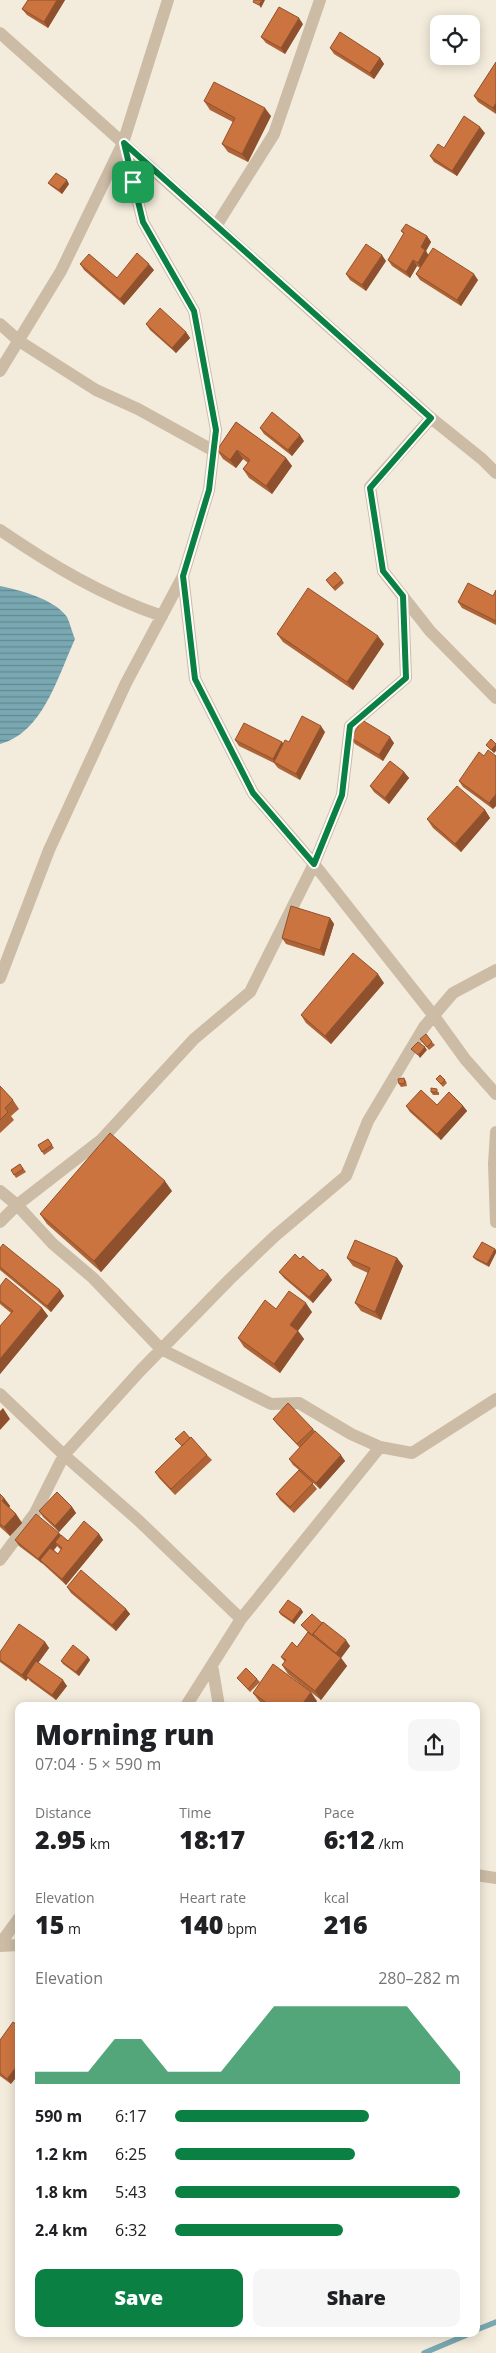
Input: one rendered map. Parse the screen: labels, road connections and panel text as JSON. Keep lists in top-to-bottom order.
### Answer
{
  "page": {
    "heading": ["Morning run", "07:04 · 5 × 590 m"],
    "stats": [
      ["Distance", "2.95 km"],
      ["Time", "18:17"],
      ["Pace", "6:12 /km"],
      ["Elevation", "15 m"],
      ["Heart rate", "140 bpm"],
      ["kcal", "216"]
    ],
    "chart": ["Elevation", "280–282 m"],
    "list": [
      {
        "name": "590 m",
        "note": "6:17"
      },
      {
        "name": "1.2 km",
        "note": "6:25"
      },
      {
        "name": "1.8 km",
        "note": "5:43"
      },
      {
        "name": "2.4 km",
        "note": "6:32"
      }
    ],
    "buttons": ["Save", "Share"]
  }
}
